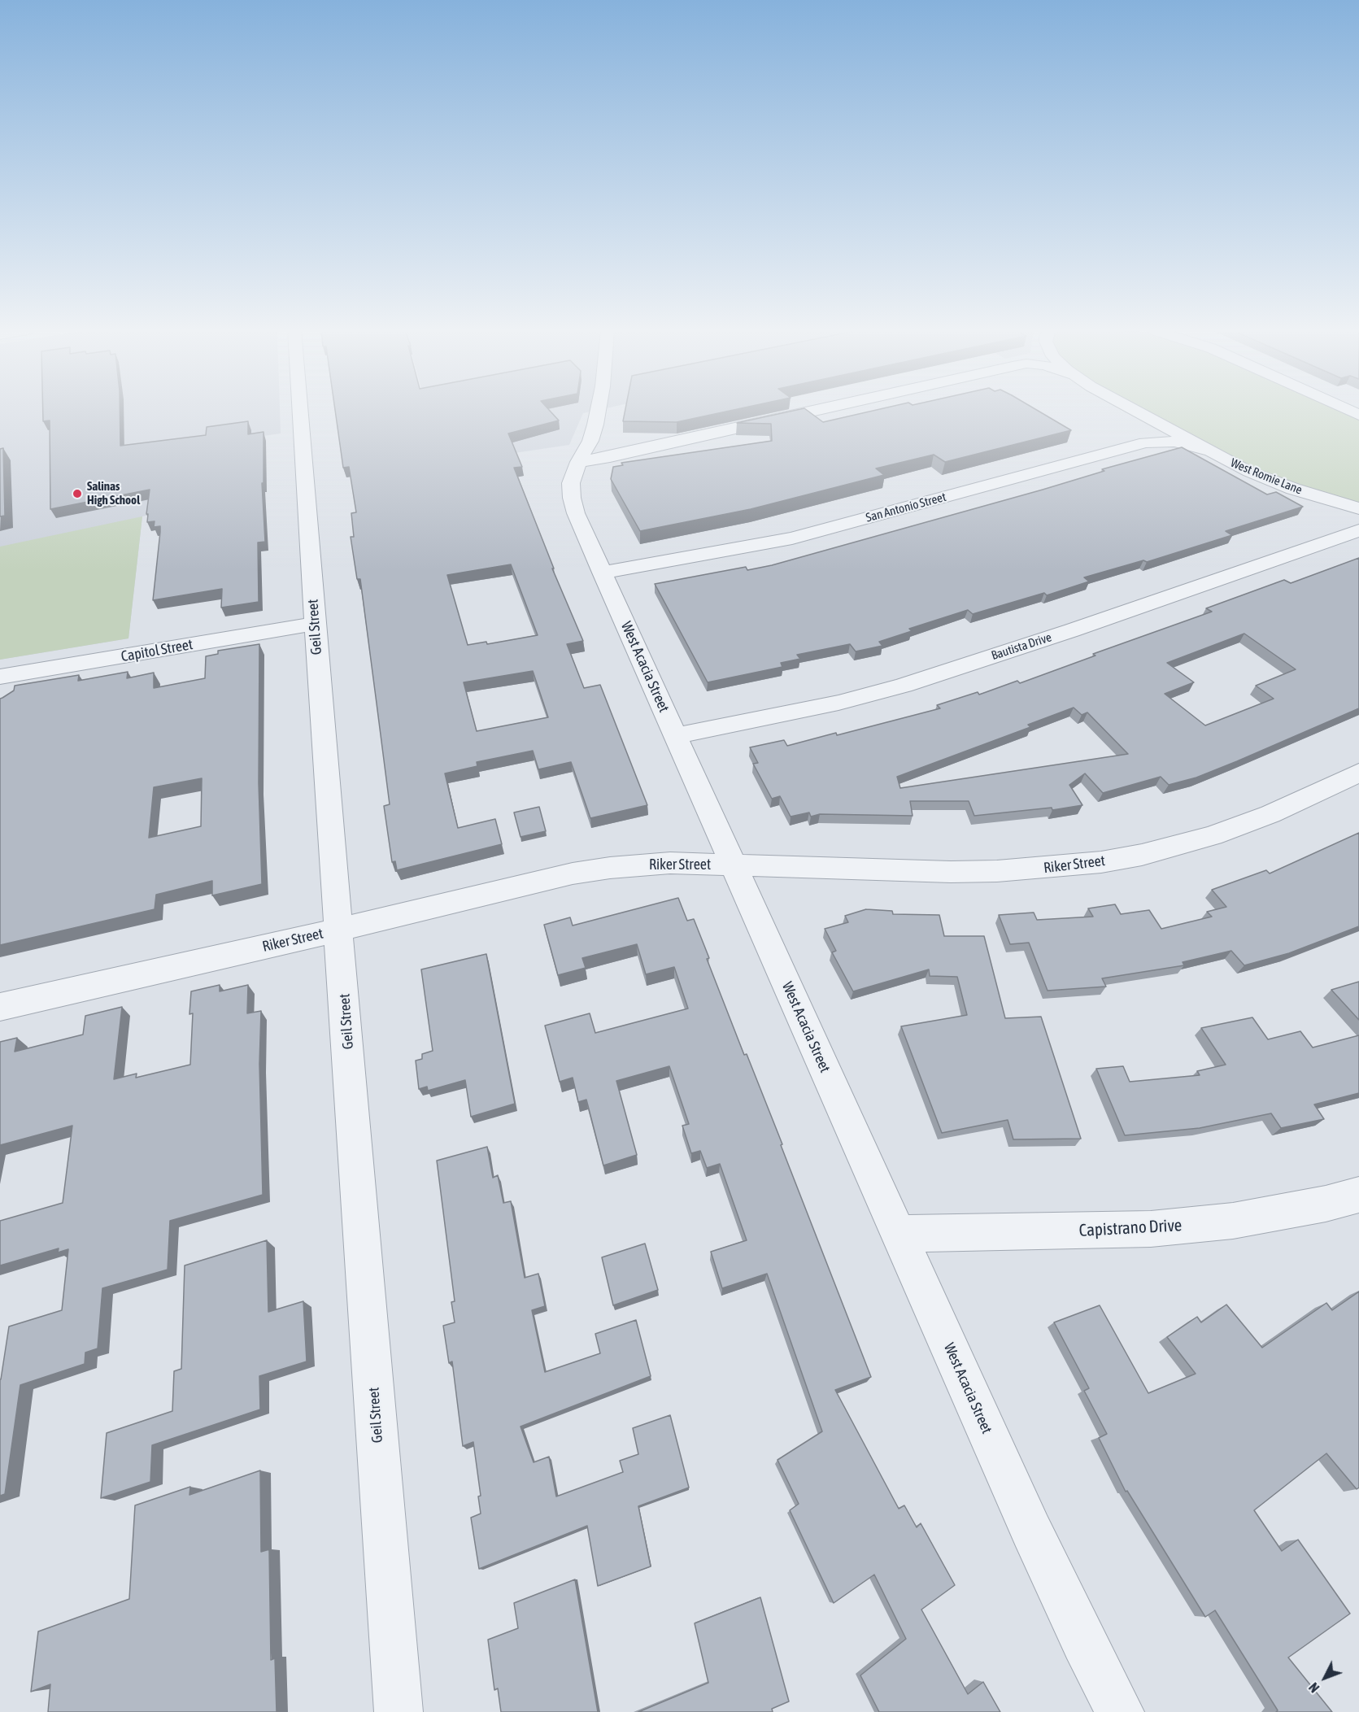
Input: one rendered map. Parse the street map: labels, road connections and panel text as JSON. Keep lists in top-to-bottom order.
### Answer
{
  "streets": {
    "street": [
      "West Romie Lane",
      "San Antonio Street",
      "Geil Street",
      "Bautista Drive",
      "Capitol Street",
      "West Acacia Street",
      "Riker Street",
      "Capistrano Drive"
    ]
  },
  "crossings": [
    ["West Romie Lane", "San Antonio Street"],
    ["San Antonio Street", "West Acacia Street"],
    ["Geil Street", "Capitol Street"],
    ["Geil Street", "Riker Street"],
    ["Bautista Drive", "West Acacia Street"],
    ["West Acacia Street", "Riker Street"],
    ["West Acacia Street", "Capistrano Drive"]
  ],
  "places": ["Salinas High School"],
  "north": "bottom left"
}
